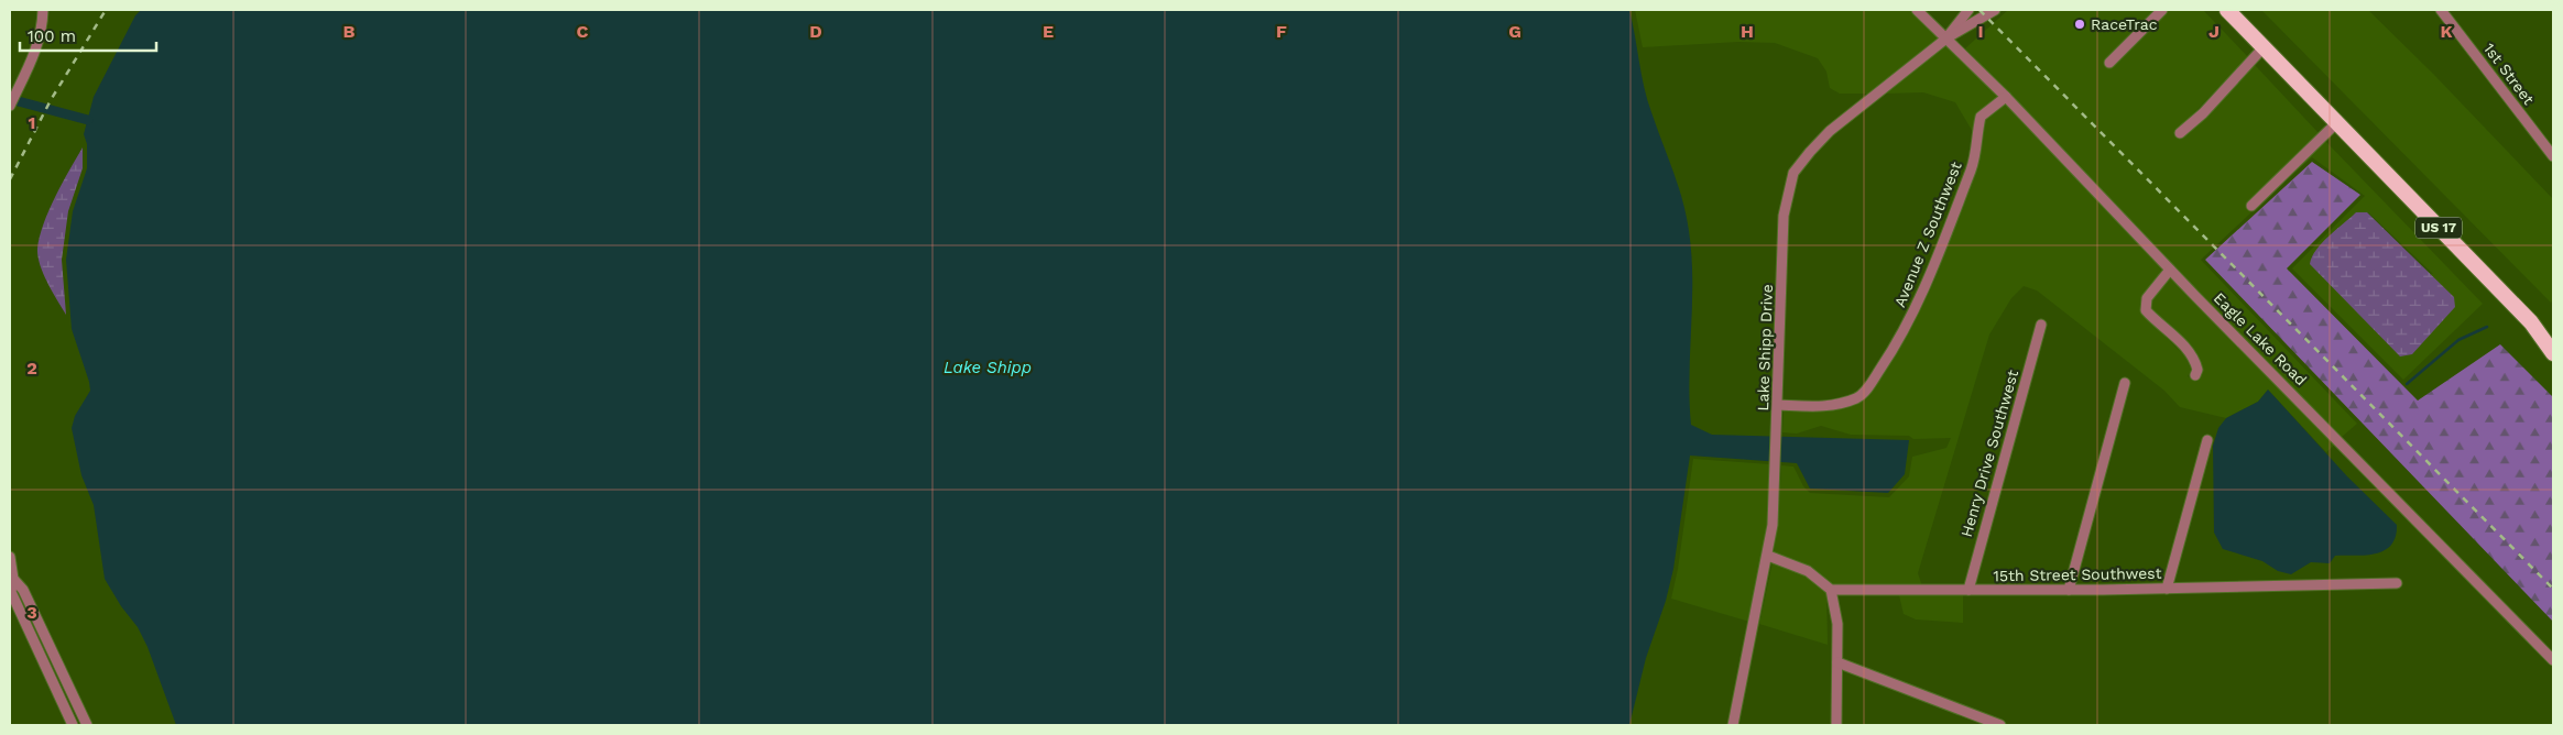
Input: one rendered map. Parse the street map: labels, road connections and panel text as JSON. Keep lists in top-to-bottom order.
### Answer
{
  "streets": {
    "highway": ["US 17"],
    "street": [
      "1st Street",
      "Avenue Z Southwest",
      "Eagle Lake Road",
      "Lake Shipp Drive",
      "Henry Drive Southwest",
      "15th Street Southwest"
    ]
  },
  "crossings": [
    ["Avenue Z Southwest", "Eagle Lake Road"],
    ["Avenue Z Southwest", "Lake Shipp Drive"],
    ["Eagle Lake Road", "Lake Shipp Drive"],
    ["Henry Drive Southwest", "15th Street Southwest"]
  ],
  "water": ["Lake Shipp"],
  "places": ["RaceTrac"],
  "scale_bar": "100 m",
  "grid": {
    "columns": [
      "B",
      "C",
      "D",
      "E",
      "F",
      "G",
      "H",
      "I",
      "J",
      "K"
    ],
    "rows": ["1", "2", "3"]
  }
}
